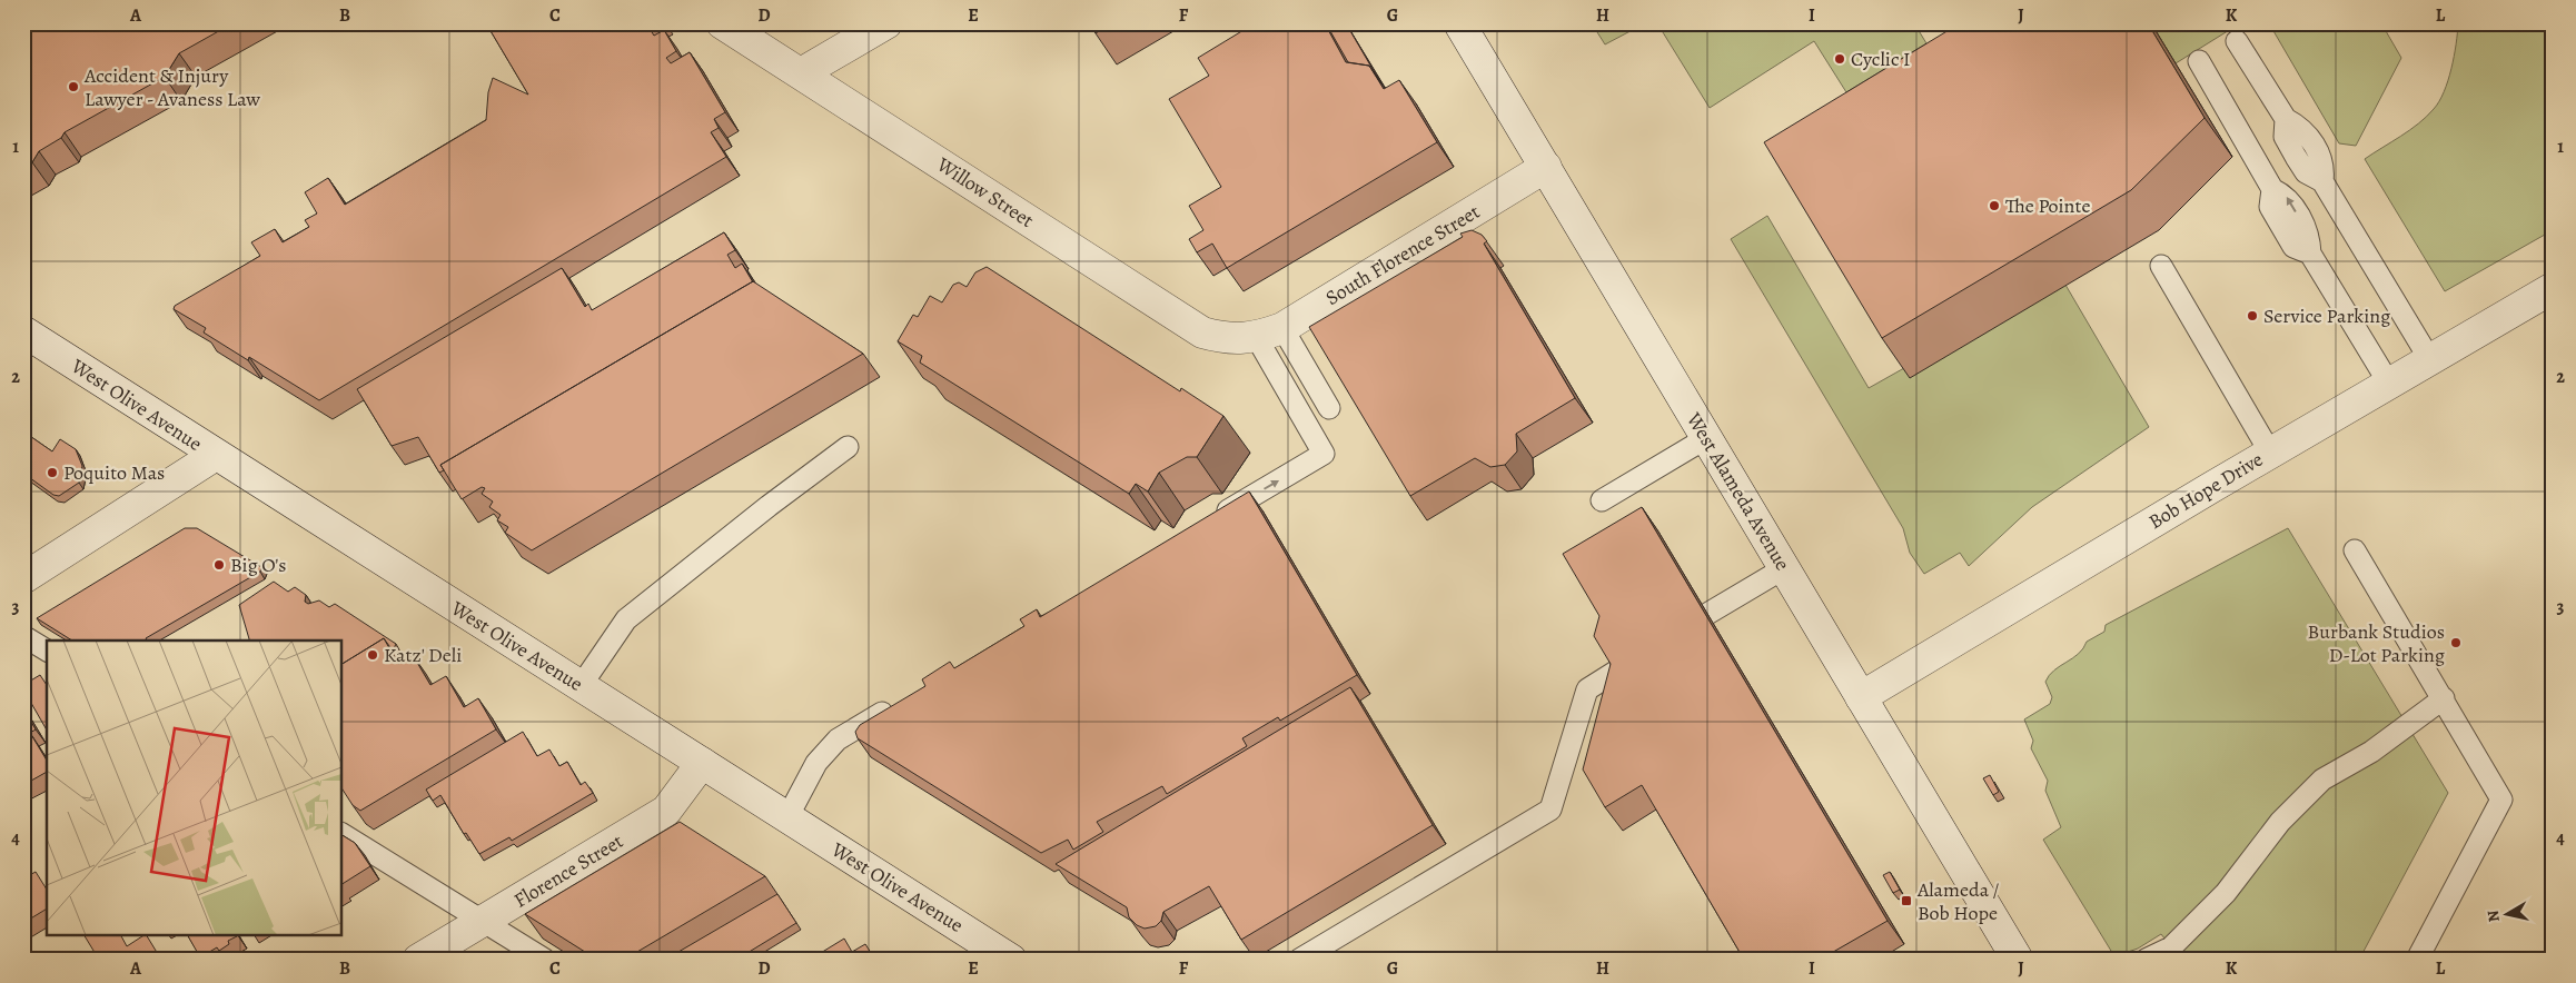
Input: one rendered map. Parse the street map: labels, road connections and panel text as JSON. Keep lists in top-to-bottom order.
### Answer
{
  "streets": {
    "street": [
      "Willow Street",
      "South Florence Street",
      "West Olive Avenue",
      "Bob Hope Drive",
      "West Alameda Avenue",
      "Florence Street"
    ]
  },
  "crossings": [
    ["Willow Street", "South Florence Street"],
    ["South Florence Street", "West Alameda Avenue"],
    ["West Olive Avenue", "Florence Street"],
    ["Bob Hope Drive", "West Alameda Avenue"]
  ],
  "places": {
    "other": [
      "Cyclic I",
      "Accident & Injury Lawyer - Avaness Law",
      "The Pointe",
      "Service Parking",
      "Poquito Mas",
      "Big O's",
      "Burbank Studios D-Lot Parking",
      "Katz' Deli"
    ],
    "transit": ["Alameda / Bob Hope"]
  },
  "north": "left",
  "grid": {
    "columns": [
      "A",
      "B",
      "C",
      "D",
      "E",
      "F",
      "G",
      "H",
      "I",
      "J",
      "K",
      "L"
    ],
    "rows": [
      "1",
      "2",
      "3",
      "4"
    ]
  }
}
